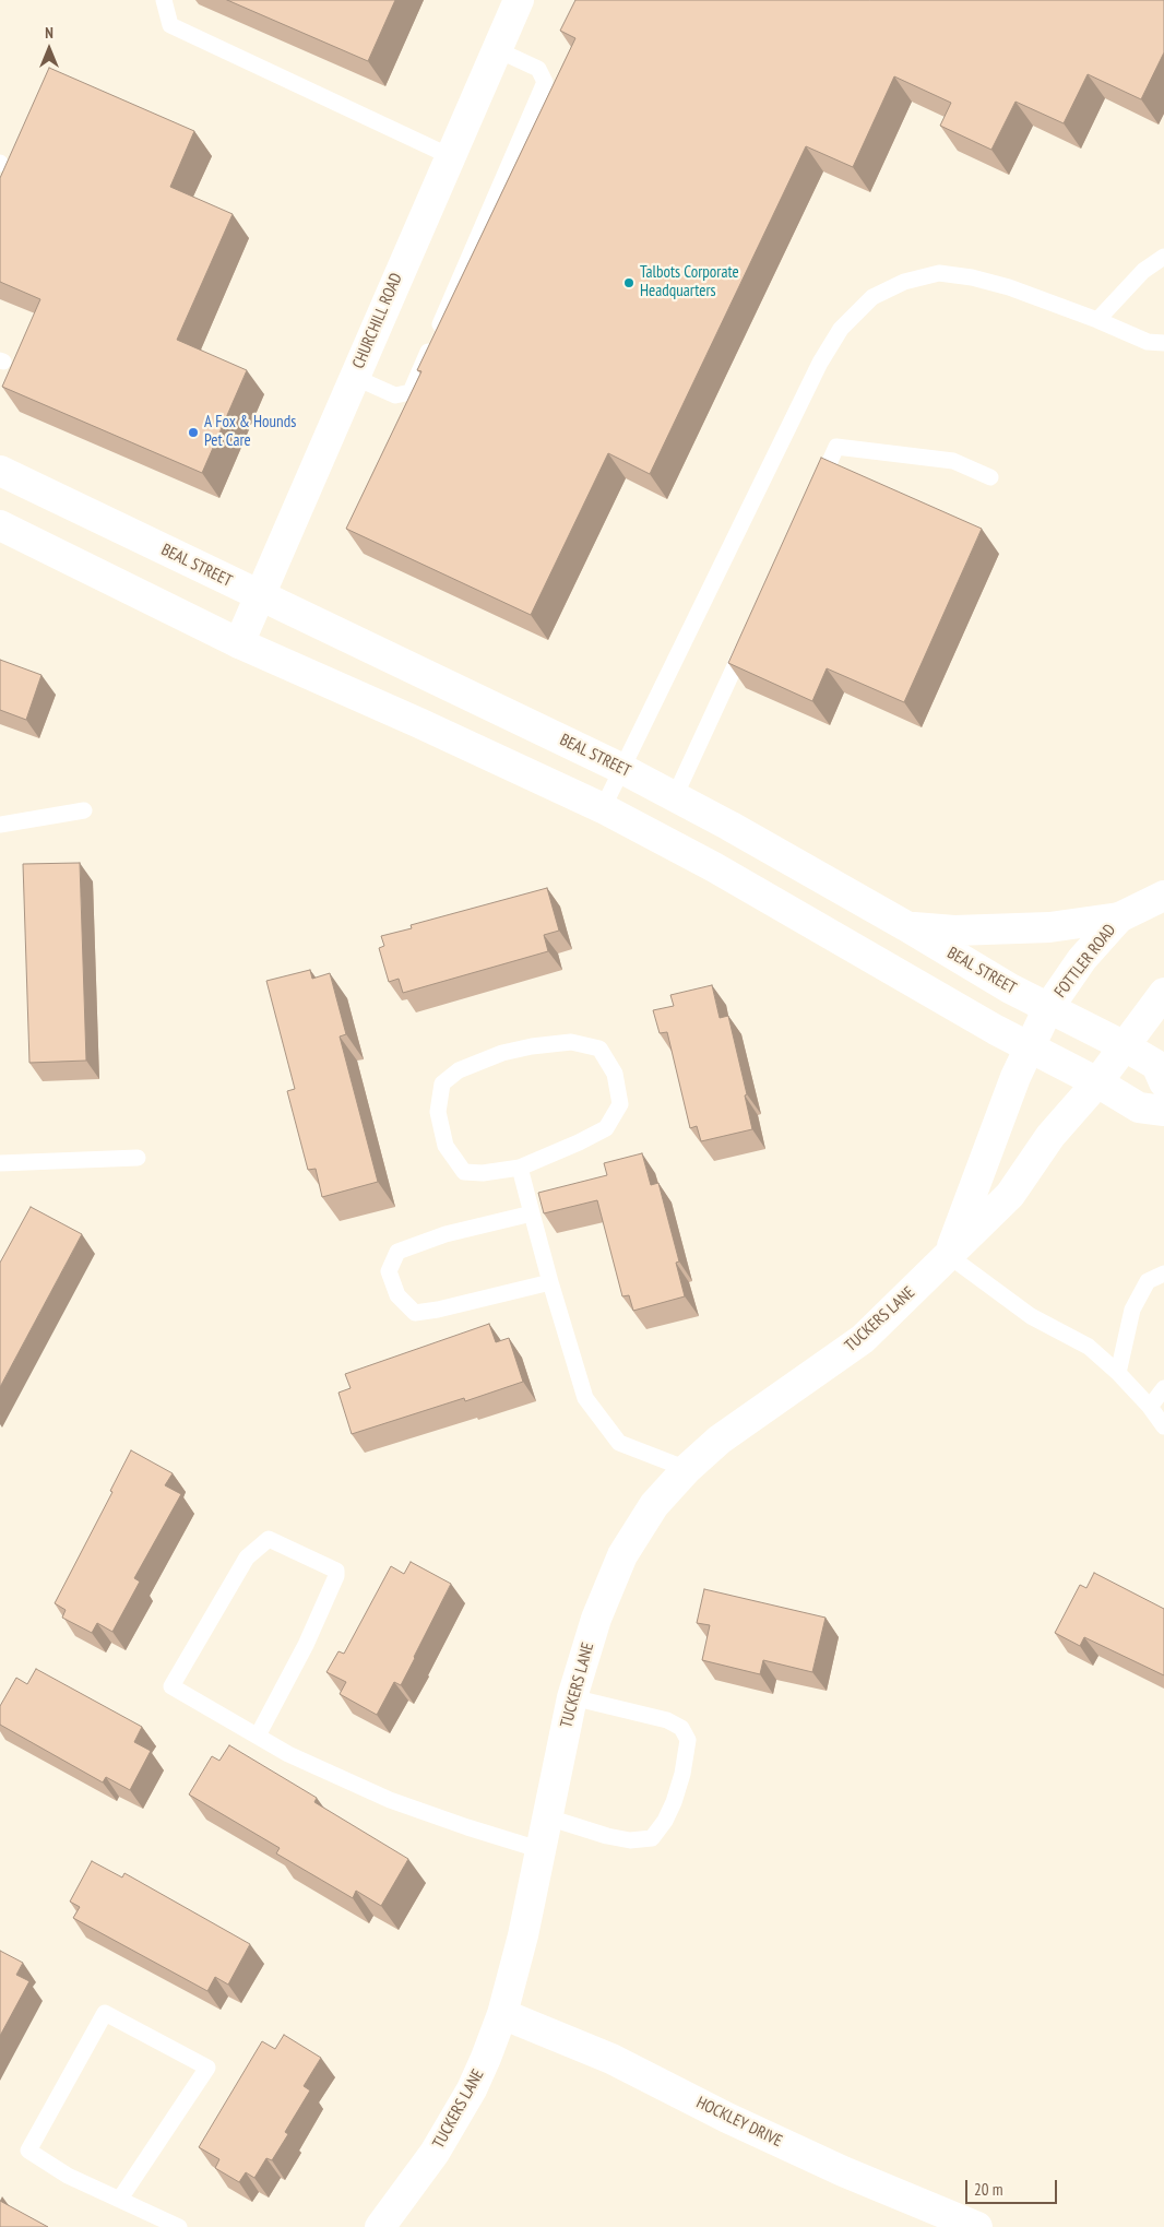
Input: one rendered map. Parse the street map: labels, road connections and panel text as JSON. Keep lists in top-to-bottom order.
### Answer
{
  "streets": {
    "street": [
      "CHURCHILL ROAD",
      "BEAL STREET",
      "FOTTLER ROAD",
      "TUCKERS LANE",
      "HOCKLEY DRIVE"
    ]
  },
  "crossings": [
    ["CHURCHILL ROAD", "BEAL STREET"],
    ["BEAL STREET", "FOTTLER ROAD"],
    ["FOTTLER ROAD", "TUCKERS LANE"],
    ["TUCKERS LANE", "HOCKLEY DRIVE"]
  ],
  "places": ["Talbots Corporate Headquarters", "A Fox & Hounds Pet Care"],
  "scale_bar": "20 m",
  "north": "top"
}
